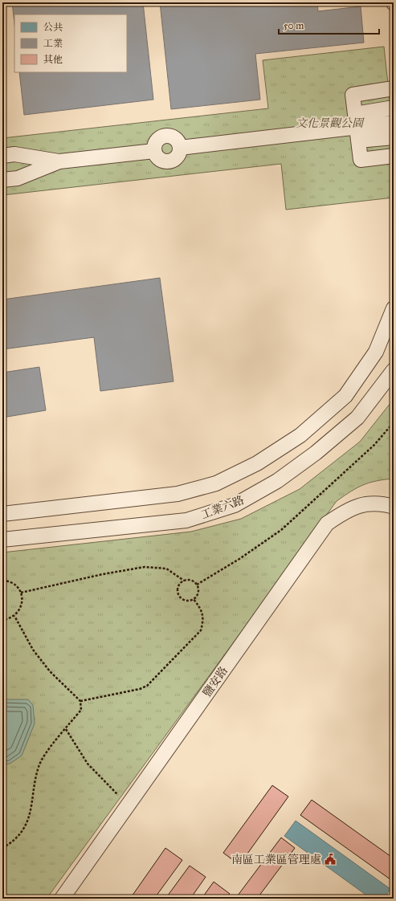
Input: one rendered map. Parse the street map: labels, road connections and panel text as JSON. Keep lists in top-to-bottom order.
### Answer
{
  "streets": {
    "street": ["工業六路", "鹽安路"]
  },
  "parks": ["文化景觀公園"],
  "places": {
    "public building": ["南區工業區管理處"]
  },
  "legend": ["公共", "工業", "其他"],
  "scale_bar": "50 m"
}
